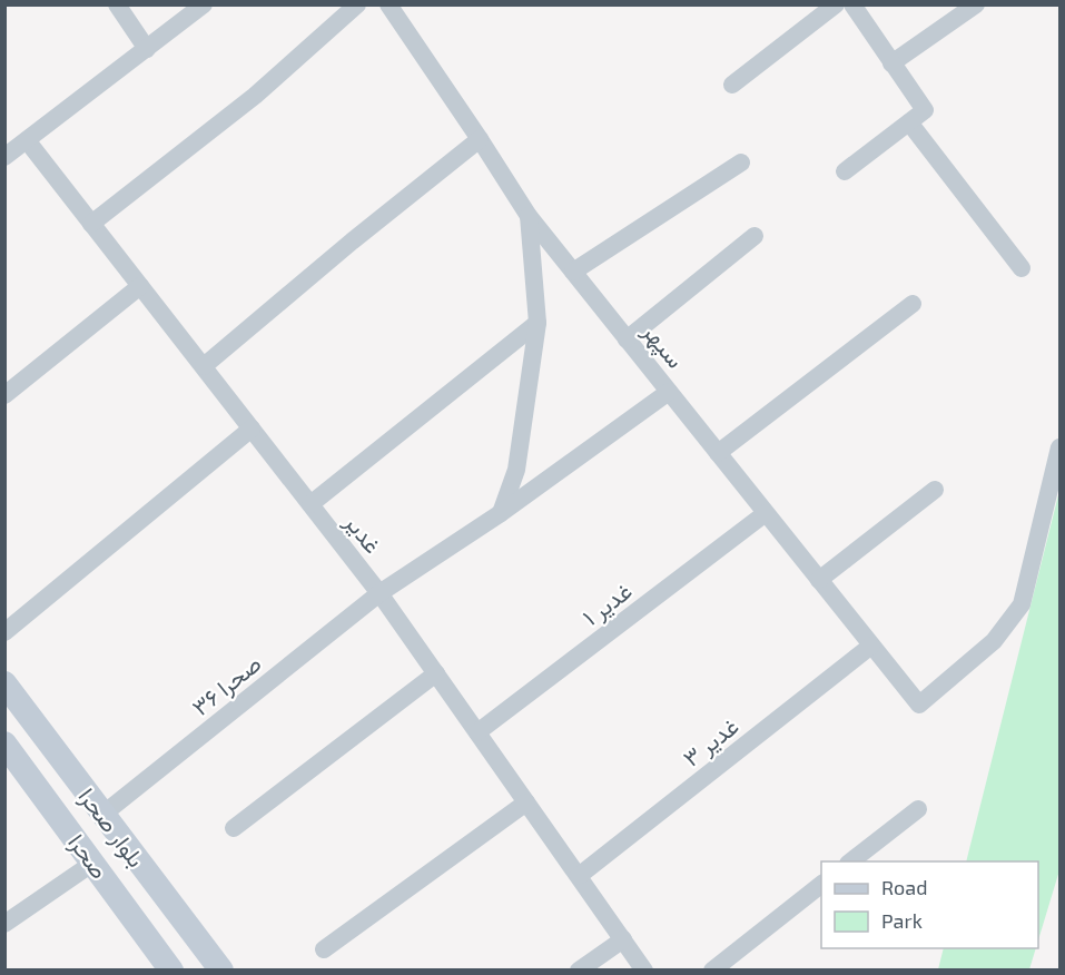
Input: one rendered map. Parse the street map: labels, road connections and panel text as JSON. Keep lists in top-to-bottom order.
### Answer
{
  "streets": {
    "main road": ["بلوار صحرا", "صحرا"],
    "street": [
      "سپهر",
      "غدیر",
      "غدیر ۱",
      "صحرا ۳۶",
      "غدیر ۳"
    ]
  },
  "crossings": [
    ["سپهر", "غدیر ۱"],
    ["سپهر", "صحرا ۳۶"],
    ["سپهر", "غدیر ۳"],
    ["غدیر", "غدیر ۱"],
    ["غدیر", "صحرا ۳۶"],
    ["غدیر", "غدیر ۳"],
    ["صحرا ۳۶", "بلوار صحرا"]
  ],
  "legend": ["Road", "Park"]
}
